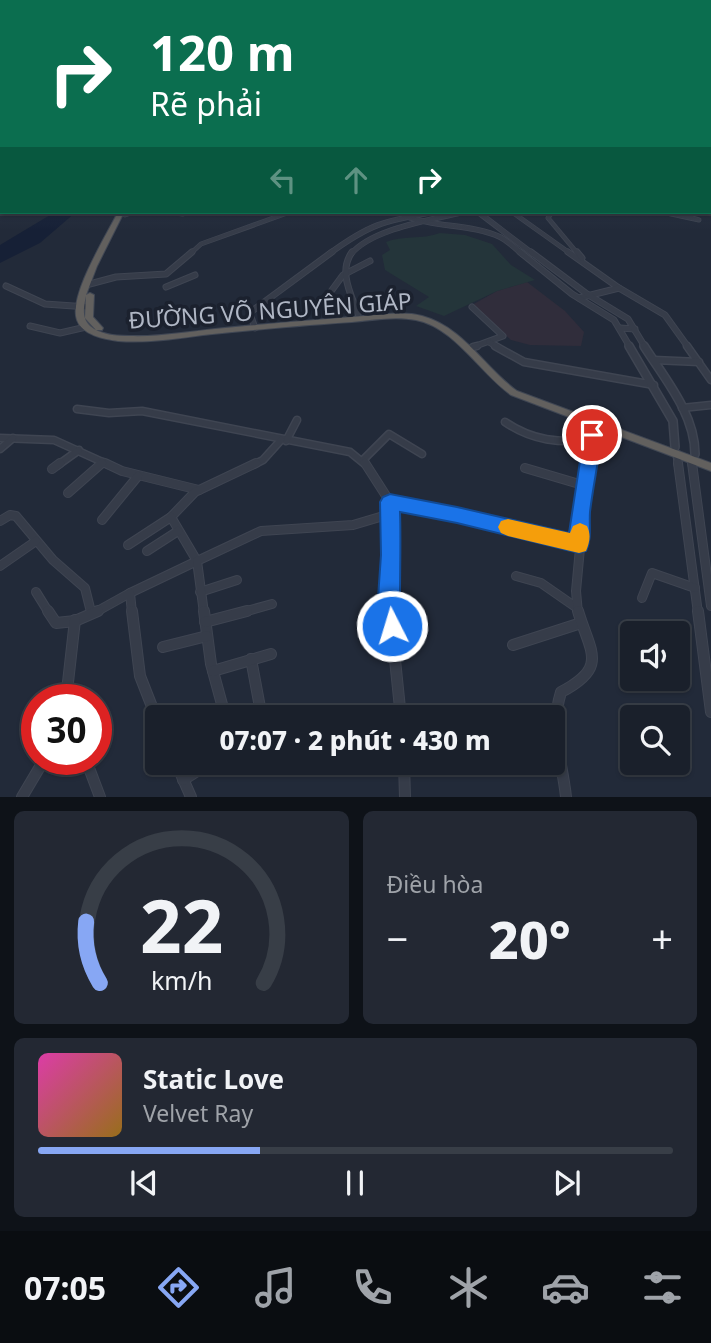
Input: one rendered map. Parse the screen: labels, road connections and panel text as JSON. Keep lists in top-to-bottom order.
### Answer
{
  "streets": {
    "highway": ["ĐƯỜNG VÕ NGUYÊN GIÁP"]
  },
  "page": {
    "turn": ["120 m", "Rẽ phải"],
    "limit": "30",
    "trip": "07:07 · 2 phút · 430 m",
    "tile": "Điều hòa",
    "heat": ["−", "20°", "+"],
    "song": ["Static Love", "Velvet Ray"],
    "tabs": "07:05",
    "gauge": ["22", "km/h"]
  }
}
